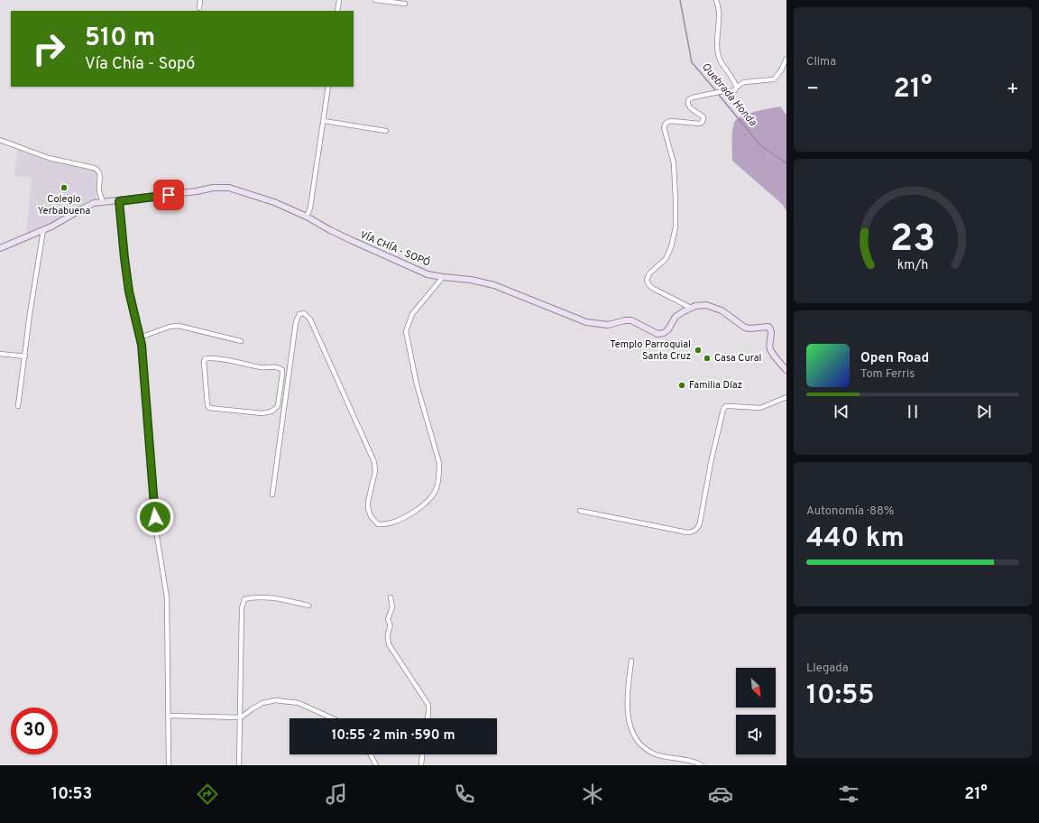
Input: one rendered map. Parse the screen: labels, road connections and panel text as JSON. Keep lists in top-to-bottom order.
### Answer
{
  "streets": {
    "street": ["VÍA CHÍA - SOPÓ"]
  },
  "water": ["Quebrada Honda"],
  "places": [
    "Colegio Yerbabuena",
    "Templo Parroquial Santa Cruz",
    "Casa Cural",
    "Familia Díaz"
  ],
  "north": "bottom right",
  "page": {
    "tile": [
      "Clima",
      ["Autonomía · 88%", "440 km"],
      ["Llegada", "10:55"]
    ],
    "turn": ["510 m", "Vía Chía - Sopó"],
    "heat": ["−", "21°", "+"],
    "song": ["Open Road", "Tom Ferris"],
    "limit": "30",
    "trip": "10:55 · 2 min · 590 m",
    "tabs": ["10:53", "21°"],
    "gauge": ["23", "km/h"]
  }
}
